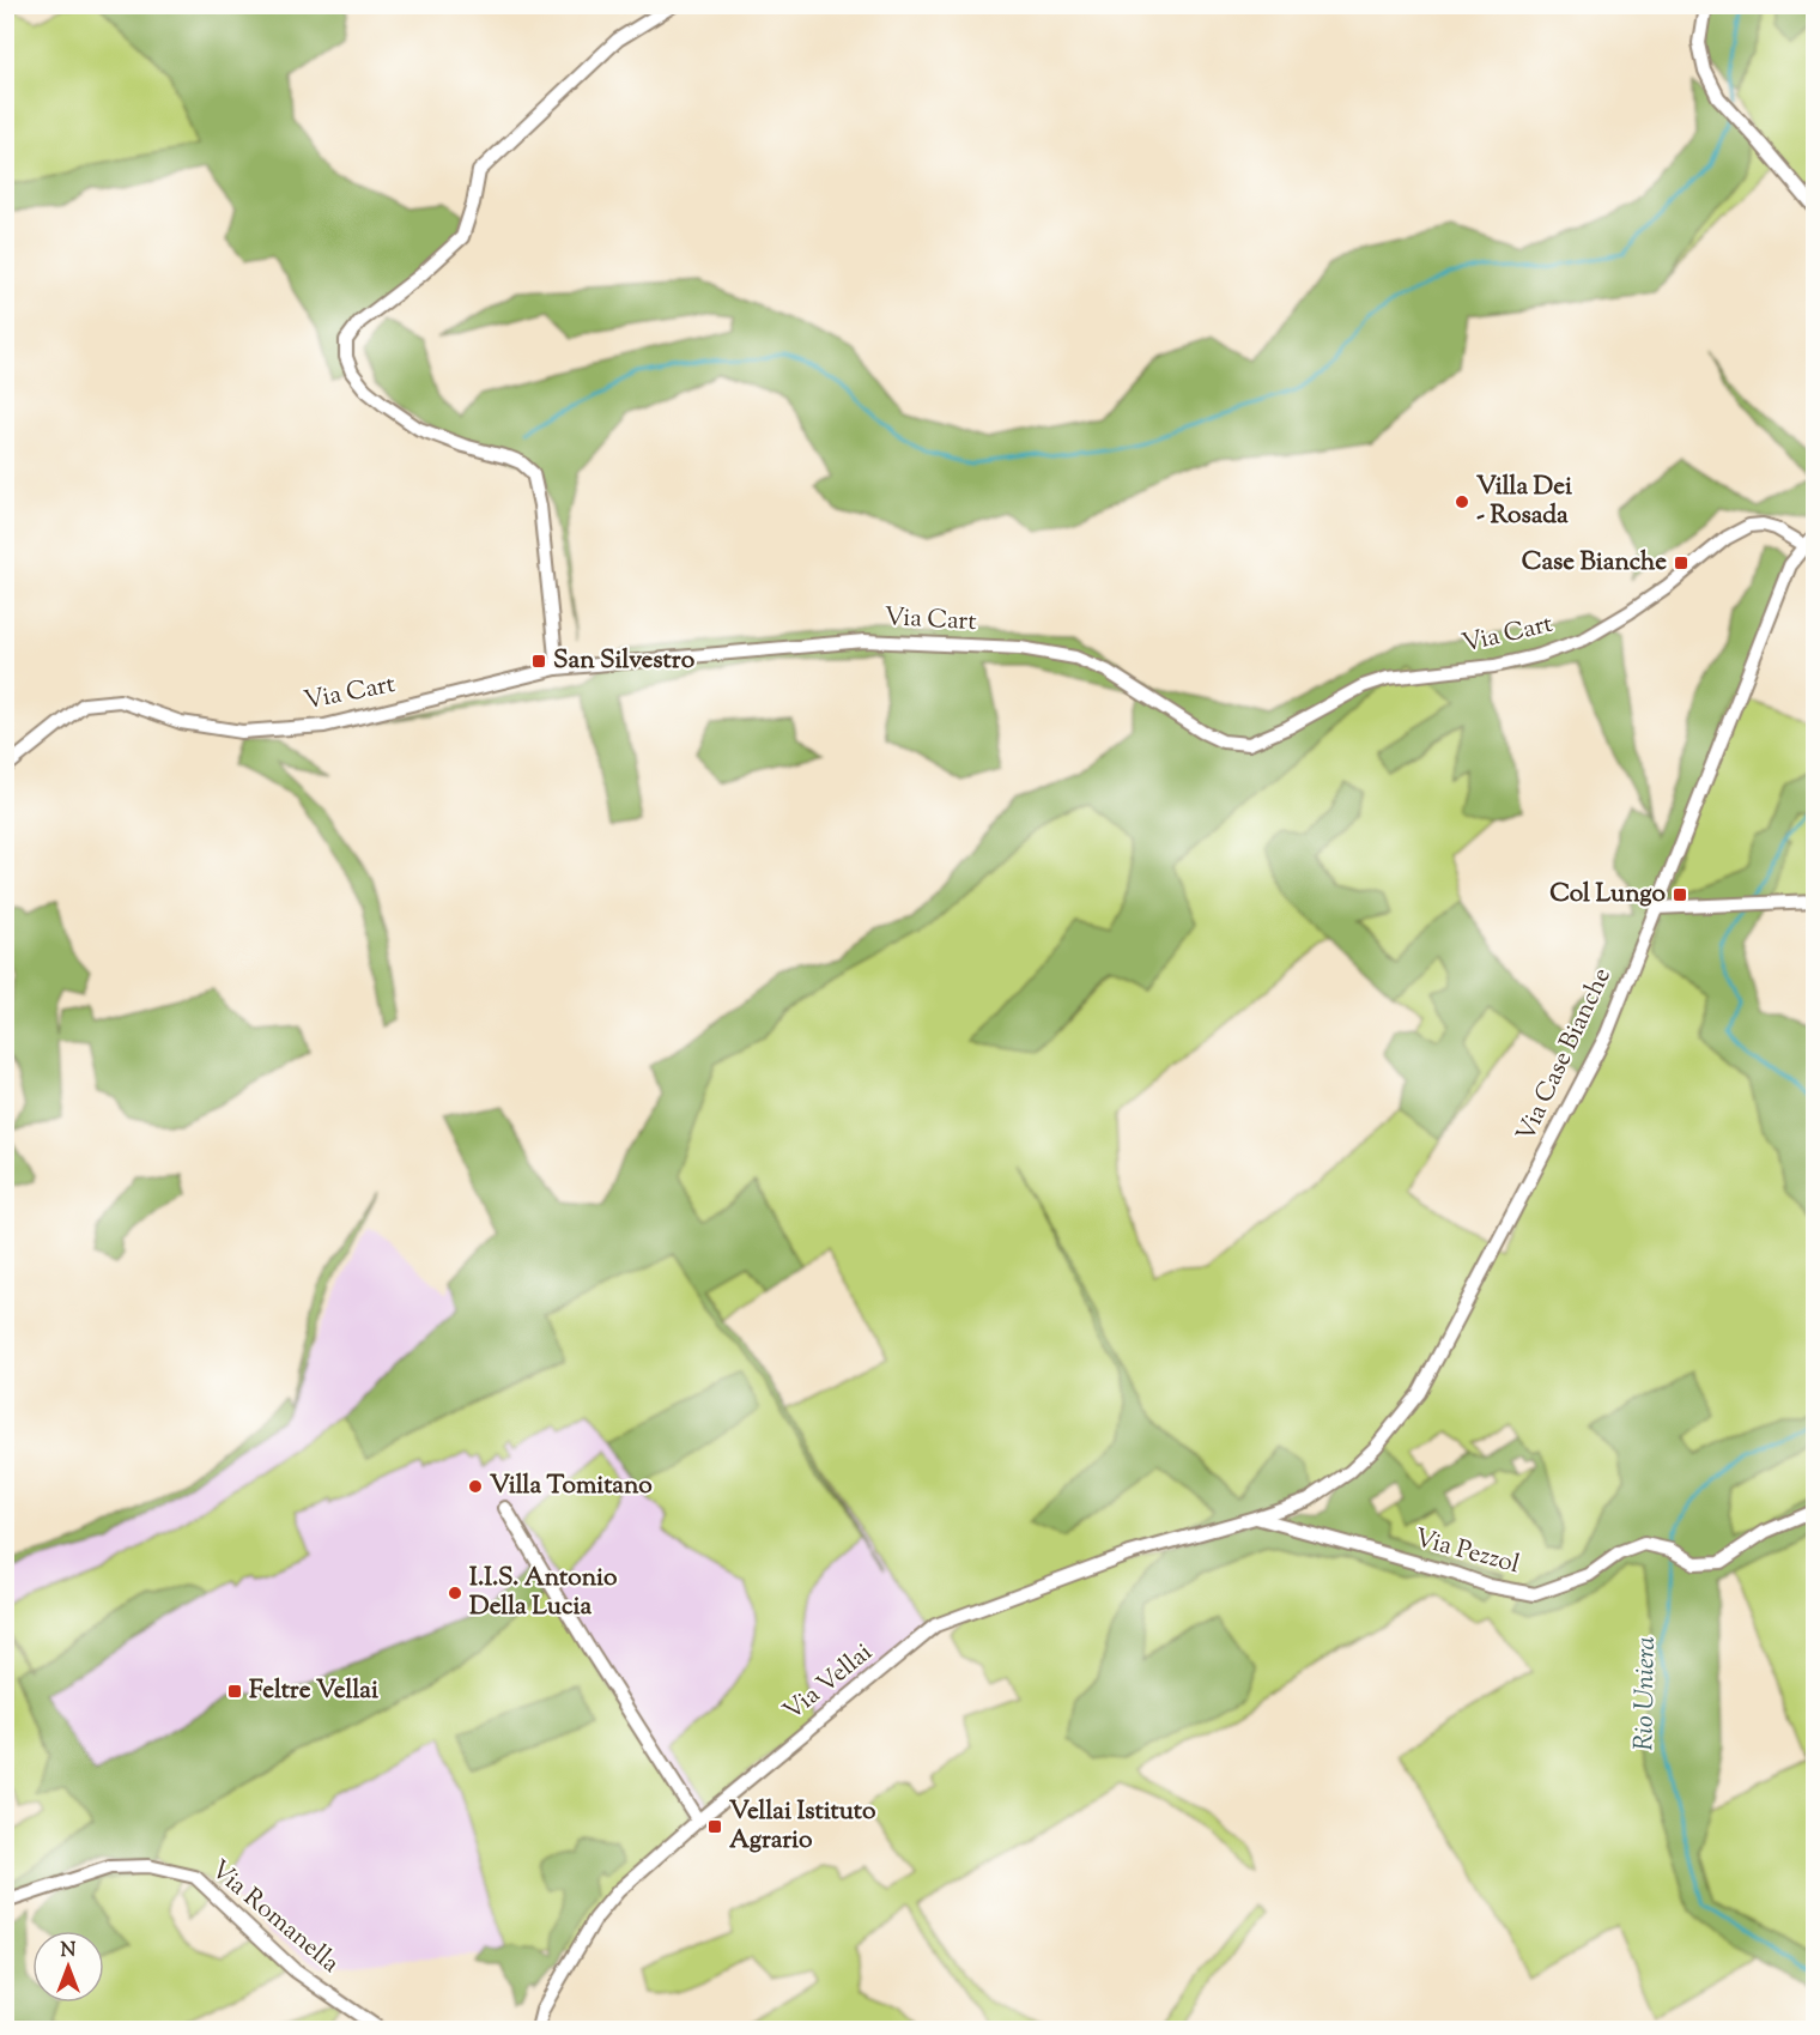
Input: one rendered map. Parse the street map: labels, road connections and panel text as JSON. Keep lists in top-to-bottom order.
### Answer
{
  "streets": {
    "street": [
      "Via Cart",
      "Via Case Bianche",
      "Via Pezzol",
      "Via Vellai",
      "Via Romanella"
    ]
  },
  "crossings": [
    ["Via Cart", "Via Case Bianche"],
    ["Via Case Bianche", "Via Pezzol"],
    ["Via Case Bianche", "Via Vellai"],
    ["Via Pezzol", "Via Vellai"]
  ],
  "water": ["Rio Uniera"],
  "places": {
    "other": ["Villa Dei - Rosada", "Villa Tomitano", "I.I.S. Antonio Della Lucia"],
    "transit": [
      "Case Bianche",
      "San Silvestro",
      "Col Lungo",
      "Feltre Vellai",
      "Vellai Istituto Agrario"
    ]
  },
  "north": "top"
}
